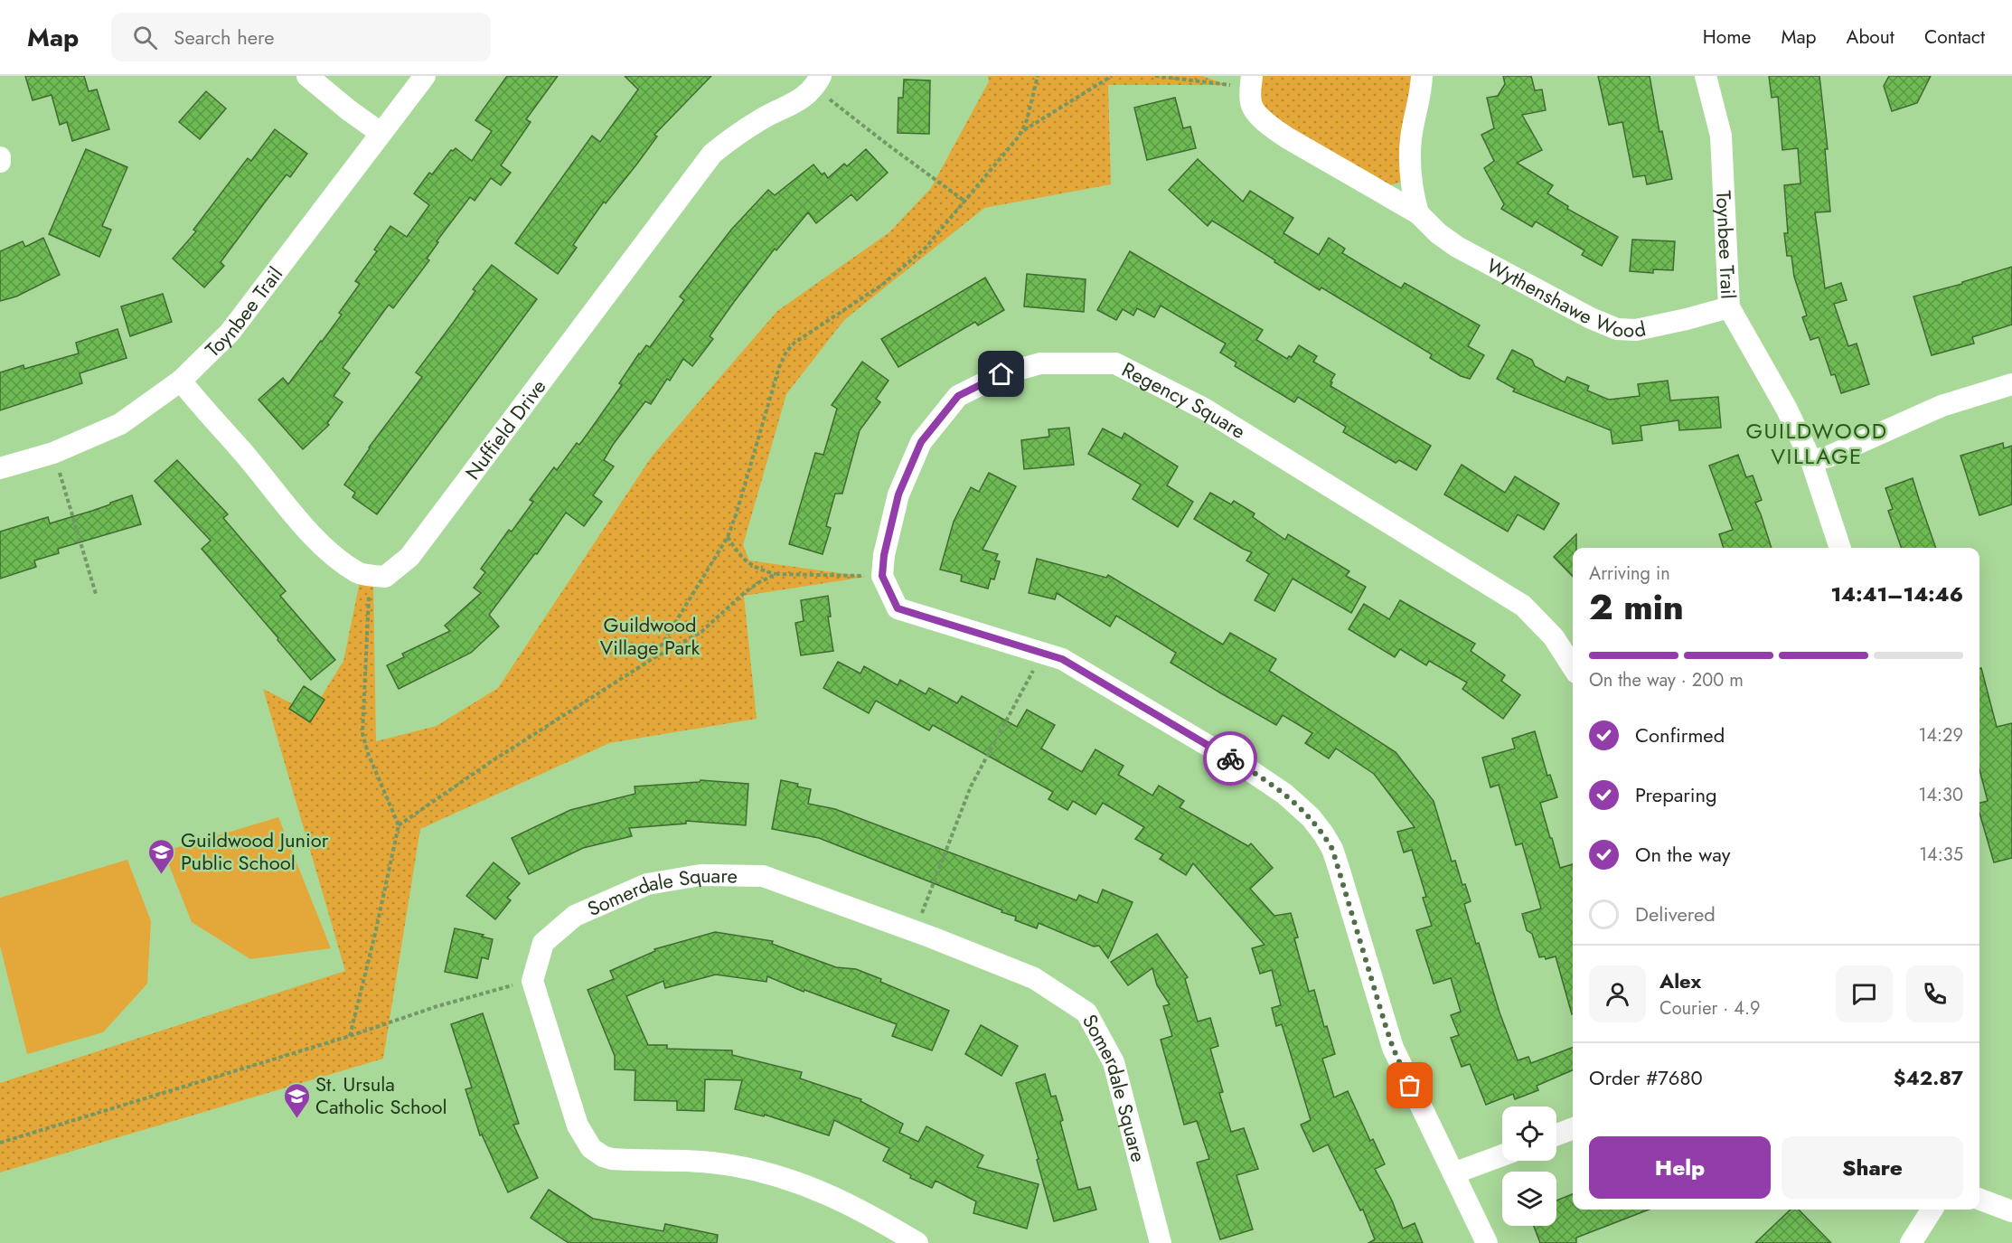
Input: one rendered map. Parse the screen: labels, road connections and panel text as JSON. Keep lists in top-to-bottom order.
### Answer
{
  "streets": {
    "street": [
      "Toynbee Trail",
      "Wythenshawe Wood",
      "Regency Square",
      "Nuffield Drive",
      "Somerdale Square"
    ]
  },
  "crossings": [
    ["Toynbee Trail", "Wythenshawe Wood"]
  ],
  "districts": ["GUILDWOOD VILLAGE"],
  "parks": ["Guildwood Village Park"],
  "places": {
    "school or university": ["Guildwood Junior Public School", "St. Ursula Catholic School"]
  },
  "page": {
    "header": "Map",
    "search": "Search here",
    "nav": [
      "Home",
      "Map",
      "About",
      "Contact"
    ],
    "heading": ["2 min", "Arriving in", "14:41–14:46"],
    "panel": [
      "Alex",
      "Courier · 4.9",
      "Order #7680",
      "$42.87"
    ],
    "bar": "On the way · 200 m",
    "list": [
      ["Confirmed", "14:29"],
      ["Preparing", "14:30"],
      ["On the way", "14:35"],
      "Delivered"
    ],
    "buttons": ["Help", "Share"]
  }
}
